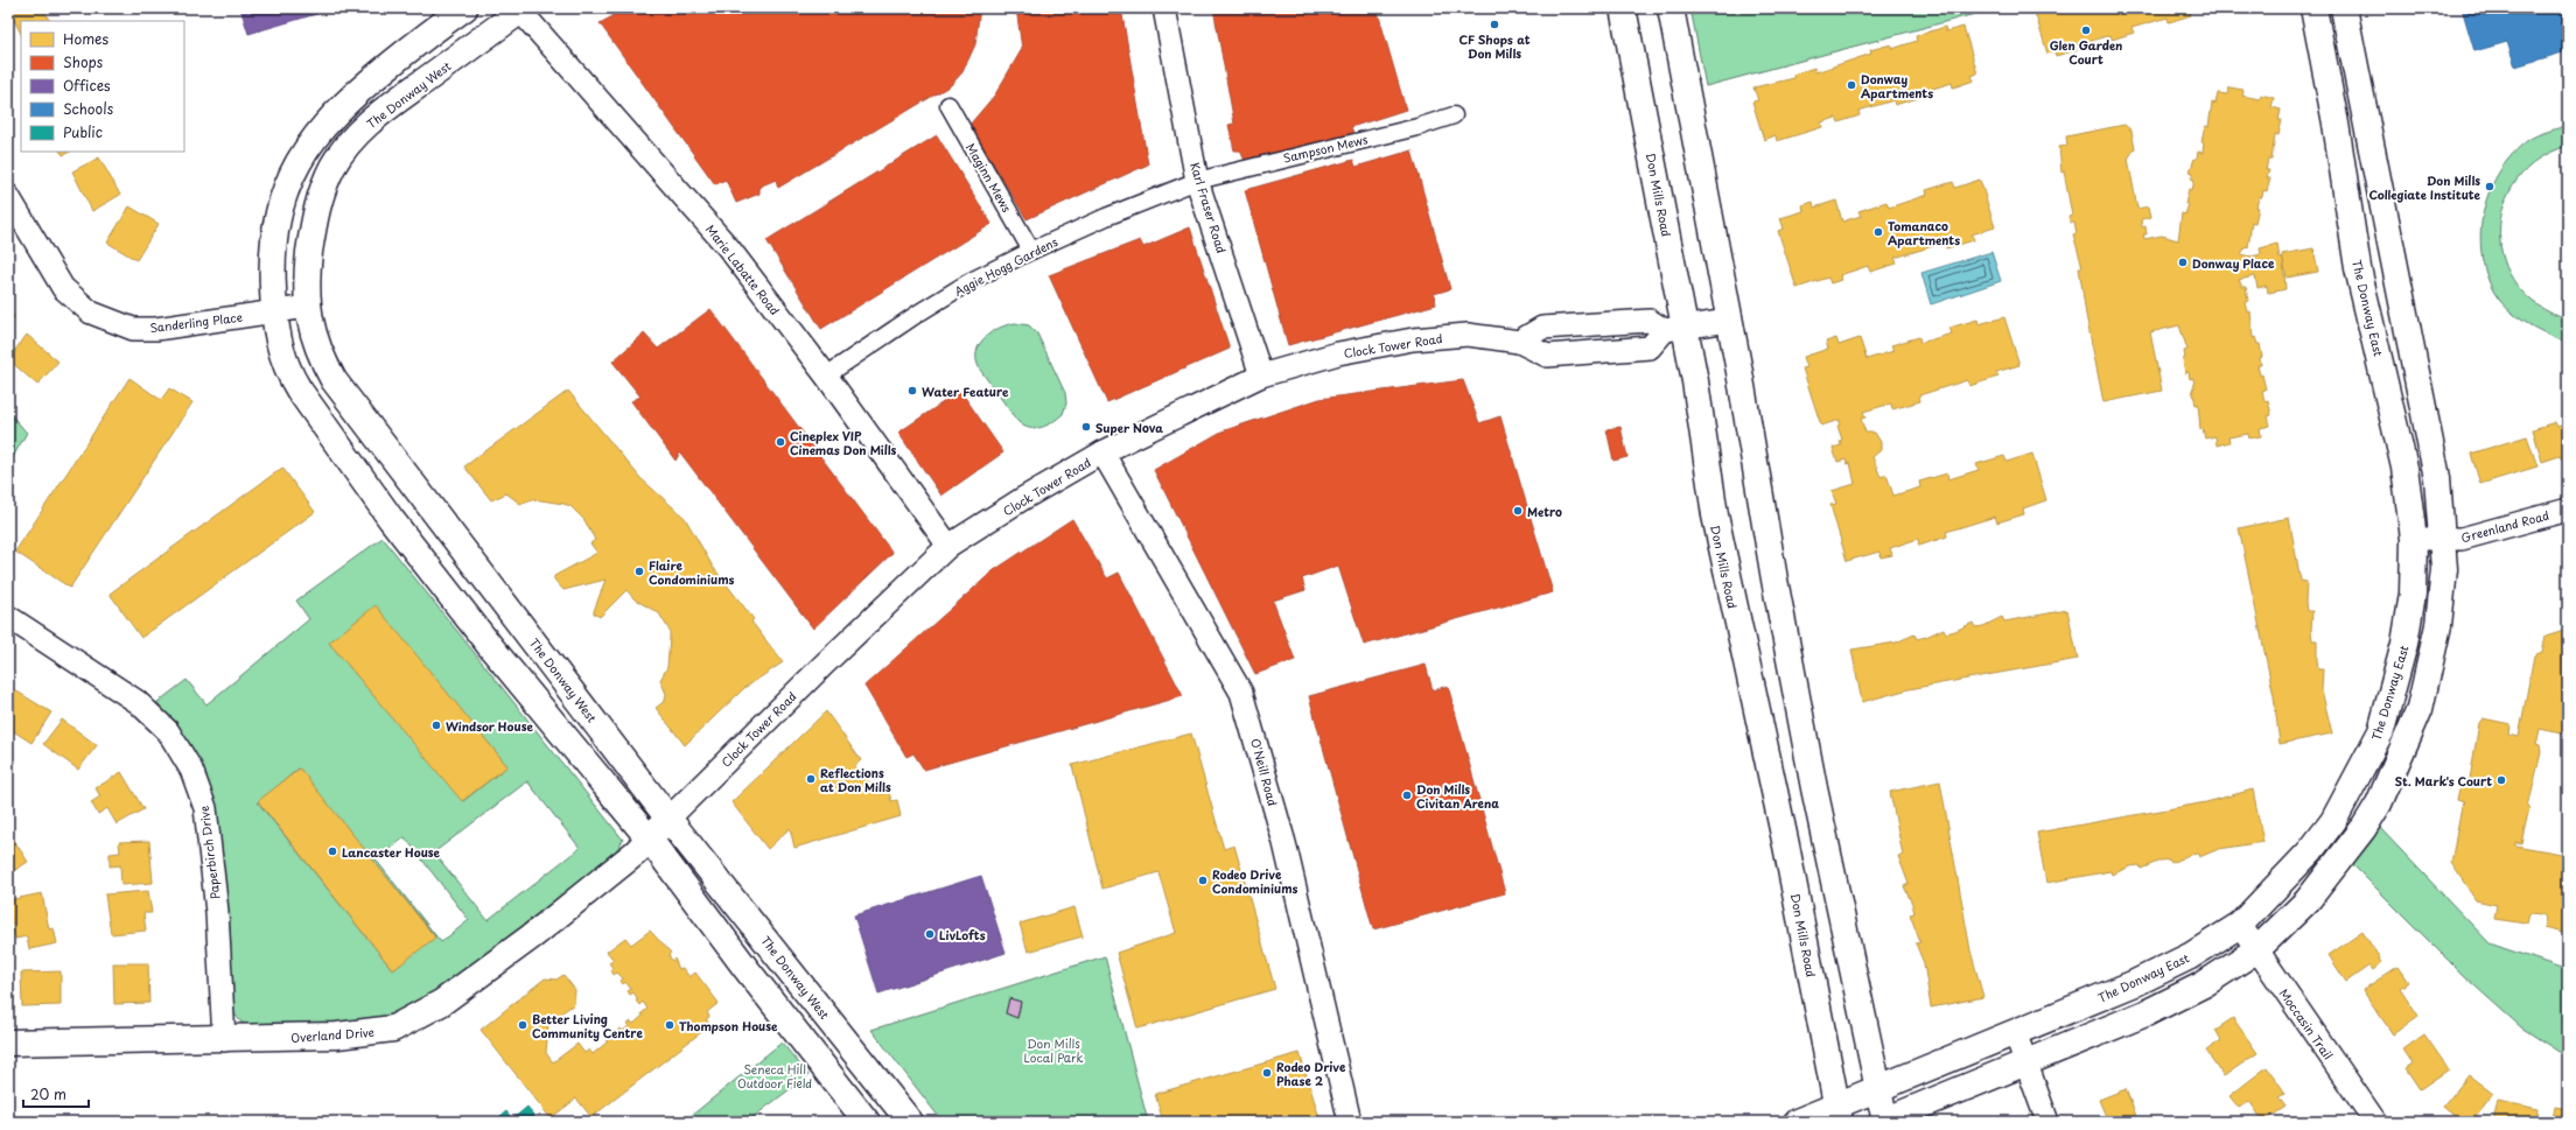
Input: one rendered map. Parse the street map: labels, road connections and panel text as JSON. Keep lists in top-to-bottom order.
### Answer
{
  "streets": {
    "street": [
      "The Donway West",
      "Sampson Mews",
      "Maginn Mews",
      "Don Mills Road",
      "Karl Fraser Road",
      "Aggie Hogg Gardens",
      "Marie Labatte Road",
      "The Donway East",
      "Sanderling Place",
      "Clock Tower Road",
      "Greenland Road",
      "O'Neill Road",
      "Paperbirch Drive",
      "Moccasin Trail",
      "Overland Drive"
    ]
  },
  "crossings": [
    ["The Donway West", "Marie Labatte Road"],
    ["The Donway West", "Sanderling Place"],
    ["The Donway West", "Clock Tower Road"],
    ["The Donway West", "Overland Drive"],
    ["Sampson Mews", "Karl Fraser Road"],
    ["Sampson Mews", "Aggie Hogg Gardens"],
    ["Maginn Mews", "Aggie Hogg Gardens"],
    ["Don Mills Road", "The Donway East"],
    ["Don Mills Road", "Clock Tower Road"],
    ["Karl Fraser Road", "Aggie Hogg Gardens"],
    ["Karl Fraser Road", "Clock Tower Road"],
    ["Aggie Hogg Gardens", "Marie Labatte Road"],
    ["Marie Labatte Road", "Clock Tower Road"],
    ["The Donway East", "Greenland Road"],
    ["The Donway East", "Moccasin Trail"],
    ["Clock Tower Road", "O'Neill Road"],
    ["Clock Tower Road", "Overland Drive"],
    ["Paperbirch Drive", "Overland Drive"]
  ],
  "parks": ["Don Mills Local Park", "Seneca Hill Outdoor Field"],
  "places": [
    "CF Shops at Don Mills",
    "Glen Garden Court",
    "Donway Apartments",
    "Don Mills Collegiate Institute",
    "Tomanaco Apartments",
    "Donway Place",
    "Water Feature",
    "Super Nova",
    "Cineplex VIP Cinemas Don Mills",
    "Metro",
    "Flaire Condominiums",
    "Windsor House",
    "Reflections at Don Mills",
    "St. Mark's Court",
    "Don Mills Civitan Arena",
    "Lancaster House",
    "Rodeo Drive Condominiums",
    "LivLofts",
    "Better Living Community Centre",
    "Thompson House",
    "Rodeo Drive Phase 2"
  ],
  "legend": [
    "Homes",
    "Shops",
    "Offices",
    "Schools",
    "Public"
  ],
  "scale_bar": "20 m"
}
